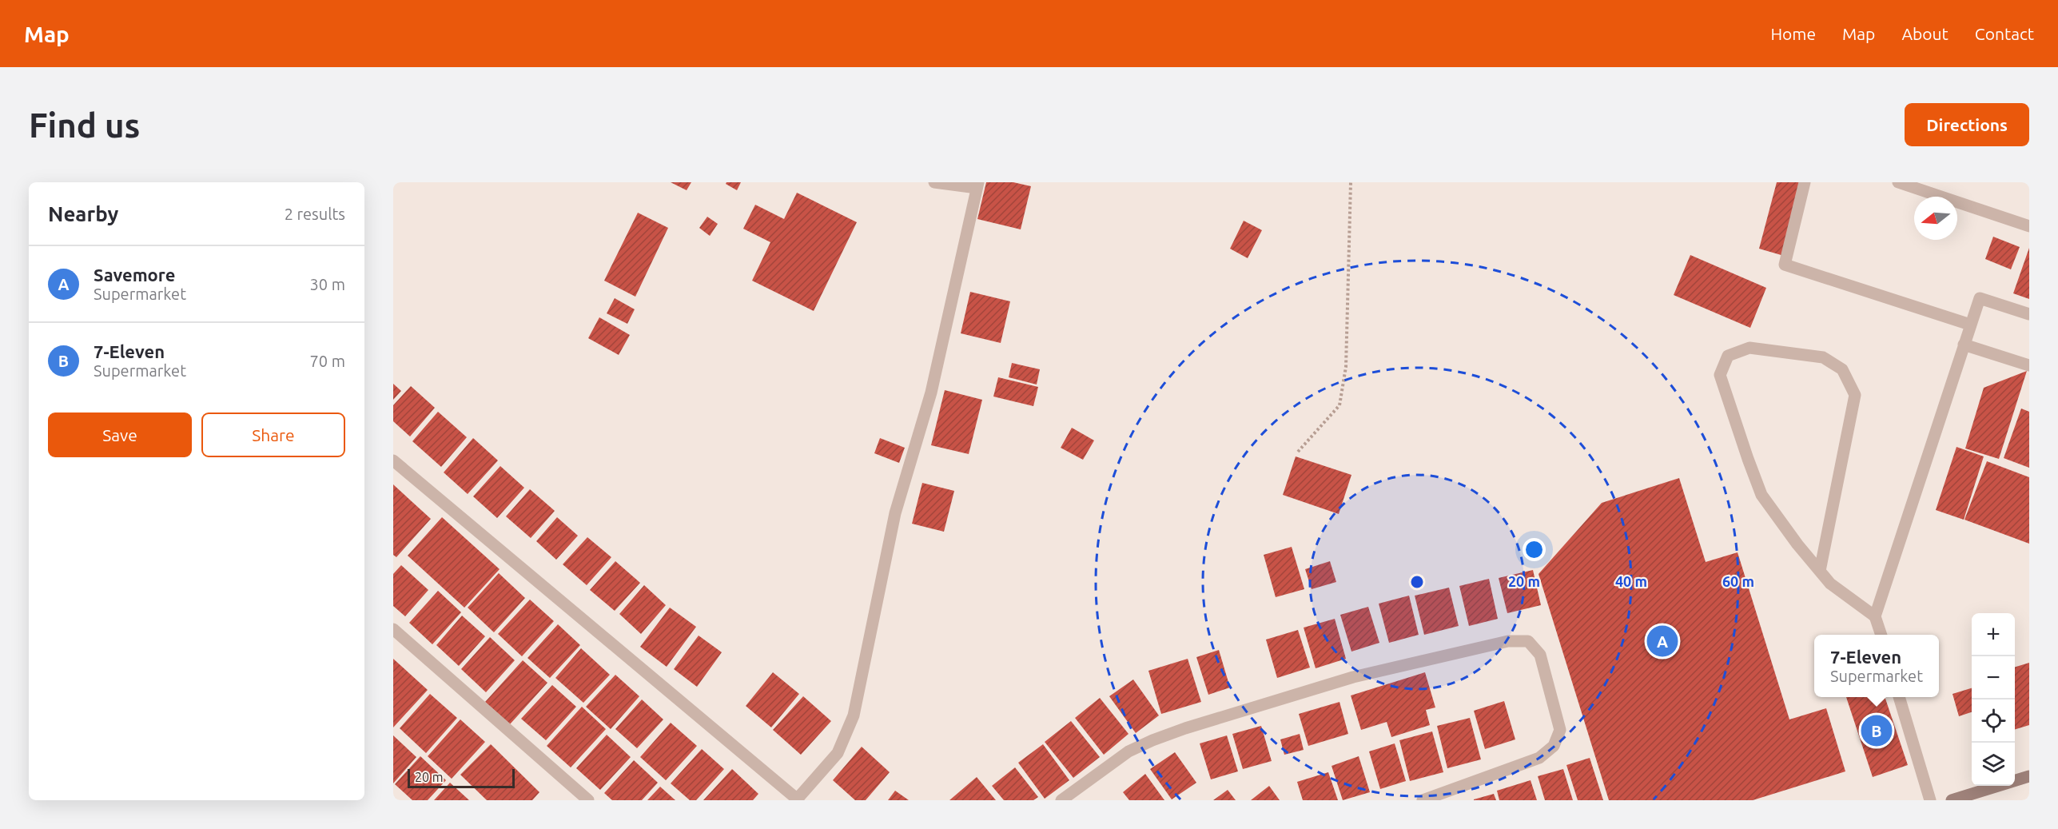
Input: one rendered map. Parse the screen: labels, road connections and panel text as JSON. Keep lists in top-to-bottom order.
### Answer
{
  "scale_bar": "20 m",
  "north": "left",
  "page": {
    "header": "Map",
    "nav": [
      "Home",
      "Map",
      "About",
      "Contact"
    ],
    "buttons": [
      "Directions",
      ["Save", "Share"]
    ],
    "title": "Find us",
    "heading": ["Nearby", "2 results"],
    "list": [
      {
        "mark": "A",
        "name": "Savemore",
        "note": "Supermarket",
        "value": "30 m"
      },
      {
        "mark": "B",
        "name": "7-Eleven",
        "note": "Supermarket",
        "value": "70 m"
      }
    ],
    "map_buttons": ["+", "−"],
    "pins": ["A", "B"],
    "popup": ["7-Eleven", "Supermarket"],
    "scale": "20 m"
  },
  "rings": ["20 m", "40 m", "60 m"]
}
